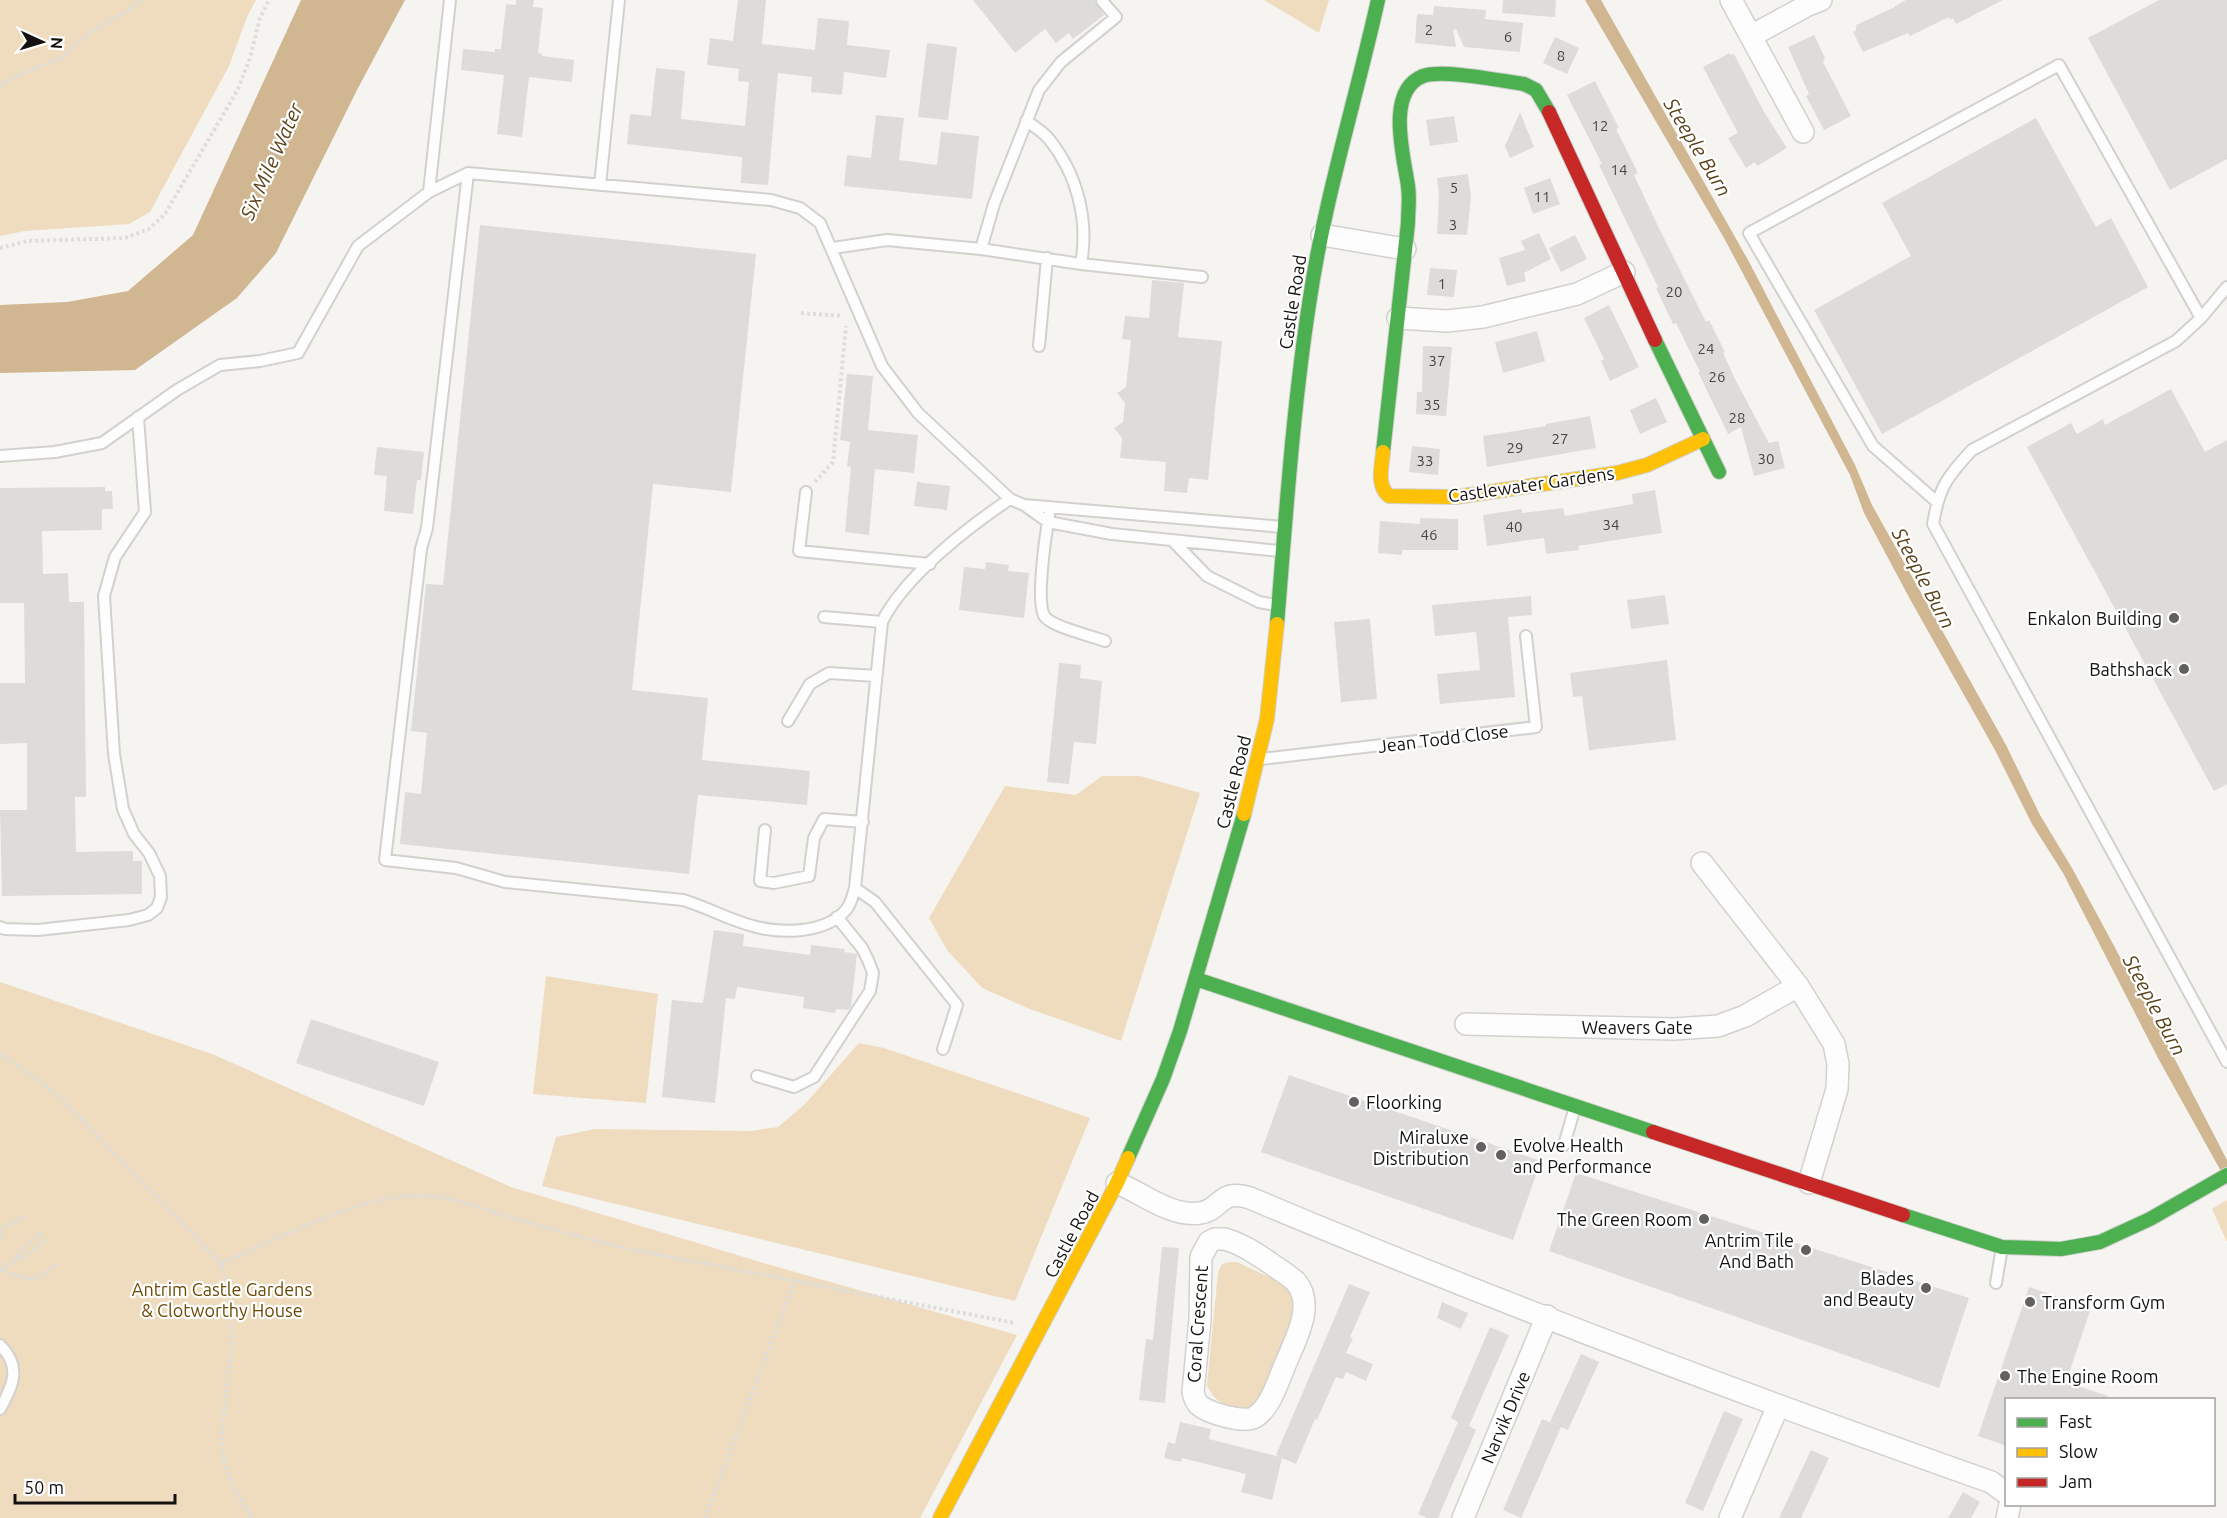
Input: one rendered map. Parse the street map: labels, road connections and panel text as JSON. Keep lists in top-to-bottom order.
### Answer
{
  "streets": {
    "street": [
      "Castle Road",
      "Castlewater Gardens",
      "Weavers Gate",
      "Coral Crescent",
      "Narvik Drive"
    ],
    "lane": ["Jean Todd Close"]
  },
  "crossings": [
    ["Castle Road", "Jean Todd Close"]
  ],
  "water": ["Steeple Burn", "Six Mile Water"],
  "parks": ["Antrim Castle Gardens & Clotworthy House"],
  "places": [
    "Enkalon Building",
    "Bathshack",
    "Floorking",
    "Miraluxe Distribution",
    "Evolve Health and Performance",
    "The Green Room",
    "Antrim Tile And Bath",
    "Blades and Beauty",
    "Transform Gym",
    "The Engine Room"
  ],
  "house_numbers": [
    "2",
    "6",
    "8",
    "12",
    "14",
    "5",
    "11",
    "3",
    "1",
    "20",
    "24",
    "37",
    "26",
    "35",
    "28",
    "27",
    "29",
    "30",
    "33",
    "34",
    "40",
    "46"
  ],
  "legend": ["Fast", "Slow", "Jam"],
  "scale_bar": "50 m",
  "north": "right"
}
